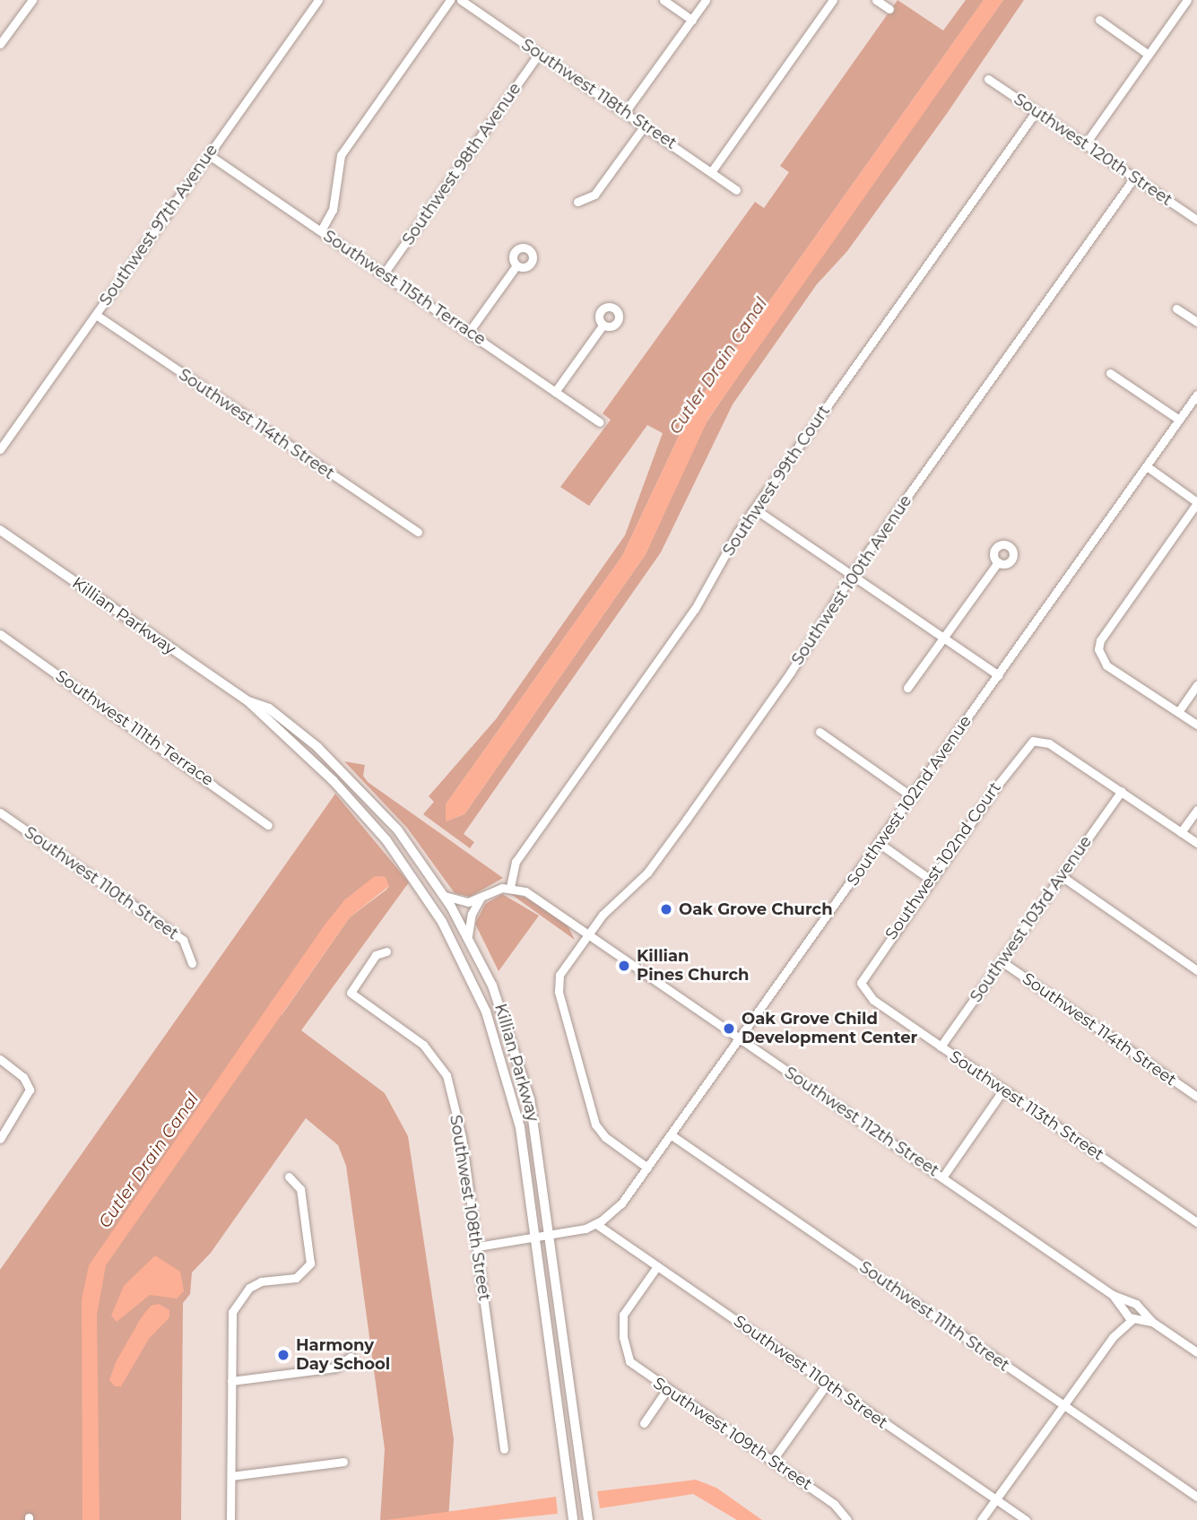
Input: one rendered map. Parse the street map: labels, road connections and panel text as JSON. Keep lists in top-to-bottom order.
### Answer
{
  "streets": {
    "main road": ["Killian Parkway"],
    "street": [
      "Southwest 118th Street",
      "Southwest 120th Street",
      "Southwest 98th Avenue",
      "Southwest 97th Avenue",
      "Southwest 115th Terrace",
      "Southwest 114th Street",
      "Southwest 99th Court",
      "Southwest 100th Avenue",
      "Southwest 111th Terrace",
      "Southwest 102nd Avenue",
      "Southwest 102nd Court",
      "Southwest 110th Street",
      "Southwest 103rd Avenue",
      "Southwest 113th Street",
      "Southwest 112th Street",
      "Southwest 108th Street",
      "Southwest 111th Street",
      "Southwest 109th Street"
    ]
  },
  "crossings": [
    ["Southwest 118th Street", "Southwest 98th Avenue"],
    ["Southwest 120th Street", "Southwest 99th Court"],
    ["Southwest 120th Street", "Southwest 100th Avenue"],
    ["Southwest 98th Avenue", "Southwest 115th Terrace"],
    ["Southwest 97th Avenue", "Southwest 115th Terrace"],
    ["Southwest 97th Avenue", "Southwest 114th Street"],
    ["Southwest 114th Street", "Southwest 103rd Avenue"],
    ["Southwest 99th Court", "Southwest 112th Street"],
    ["Southwest 100th Avenue", "Southwest 102nd Avenue"],
    ["Southwest 100th Avenue", "Southwest 112th Street"],
    ["Killian Parkway", "Southwest 102nd Avenue"],
    ["Southwest 102nd Avenue", "Southwest 110th Street"],
    ["Southwest 102nd Avenue", "Southwest 112th Street"],
    ["Southwest 102nd Avenue", "Southwest 108th Street"],
    ["Southwest 102nd Avenue", "Southwest 111th Street"],
    ["Southwest 102nd Court", "Southwest 103rd Avenue"],
    ["Southwest 102nd Court", "Southwest 113th Street"],
    ["Southwest 110th Street", "Southwest 109th Street"],
    ["Southwest 103rd Avenue", "Southwest 113th Street"]
  ],
  "water": ["Cutler Drain Canal"],
  "places": [
    "Oak Grove Church",
    "Killian Pines Church",
    "Oak Grove Child Development Center",
    "Harmony Day School"
  ]
}
